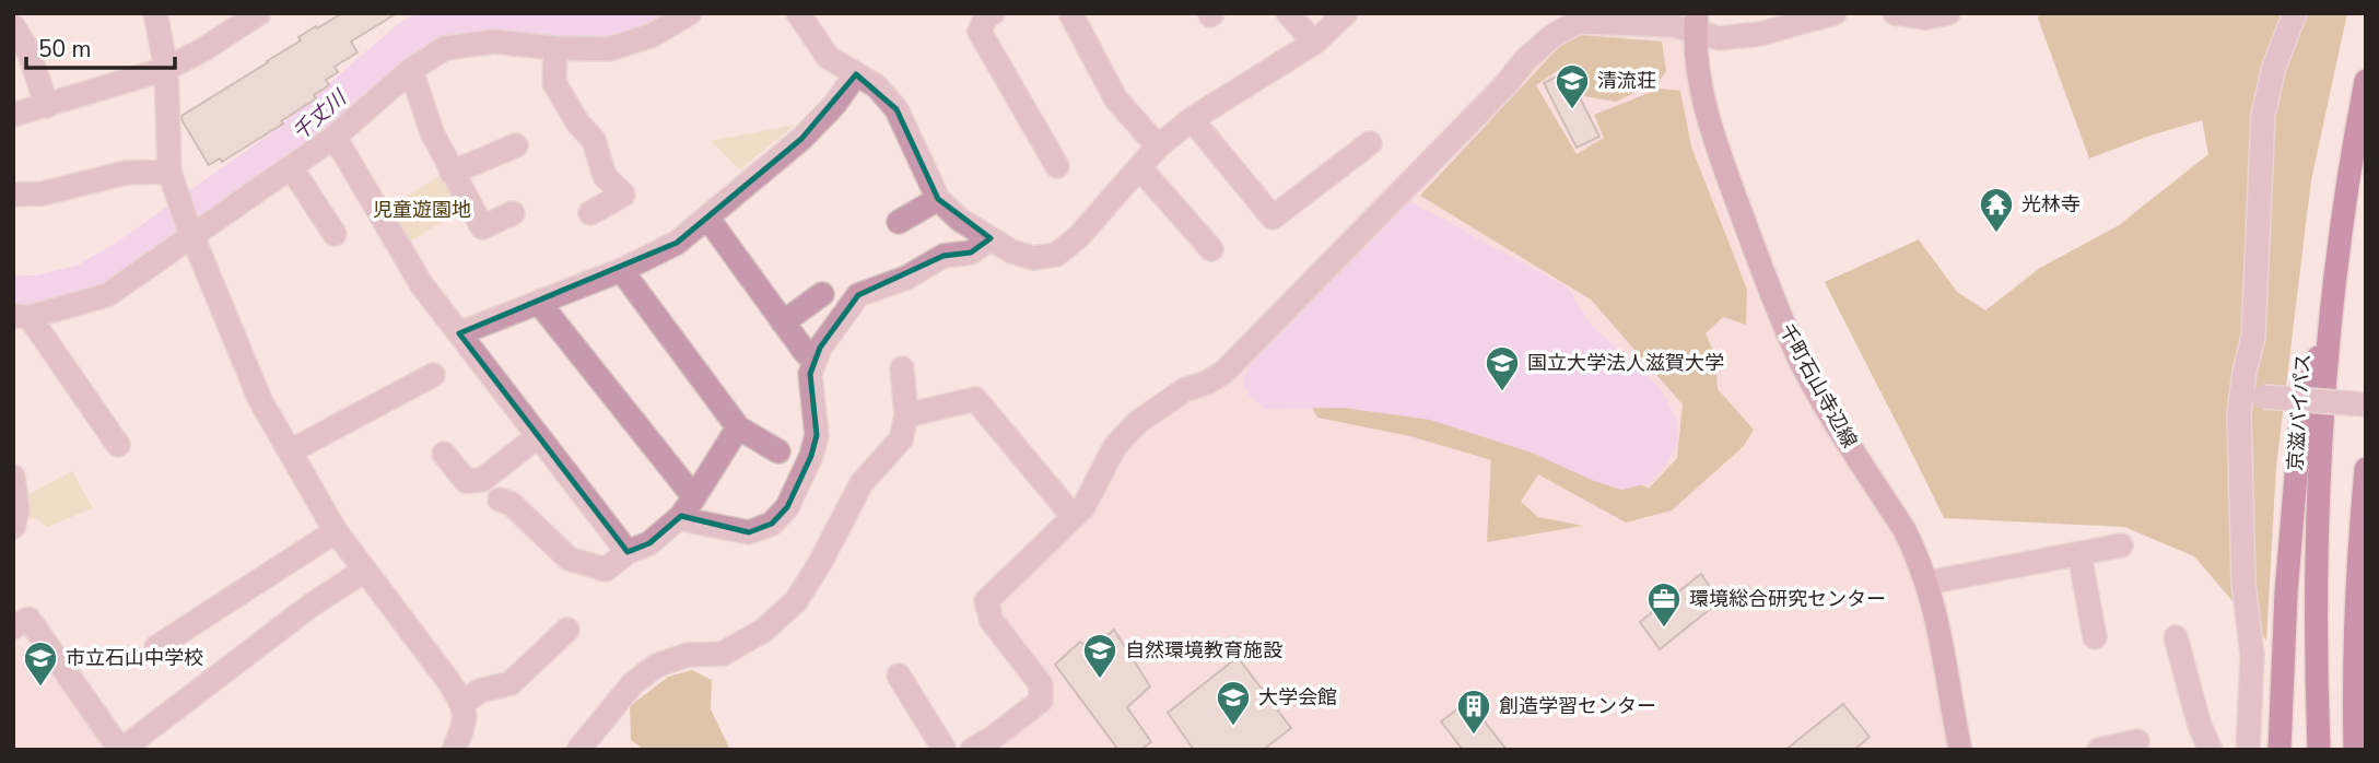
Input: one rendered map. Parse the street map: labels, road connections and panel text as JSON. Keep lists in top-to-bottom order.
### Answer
{
  "streets": {
    "highway": ["京滋バイパス"],
    "main road": ["千町石山寺辺線"]
  },
  "water": ["千丈川"],
  "parks": ["児童遊園地"],
  "places": {
    "school or university": [
      "清流荘",
      "国立大学法人滋賀大学",
      "自然環境教育施設",
      "市立石山中学校",
      "大学会館"
    ],
    "temple": ["光林寺"],
    "office": ["環境総合研究センター"],
    "building": ["創造学習センター"]
  },
  "scale_bar": "50 m"
}
